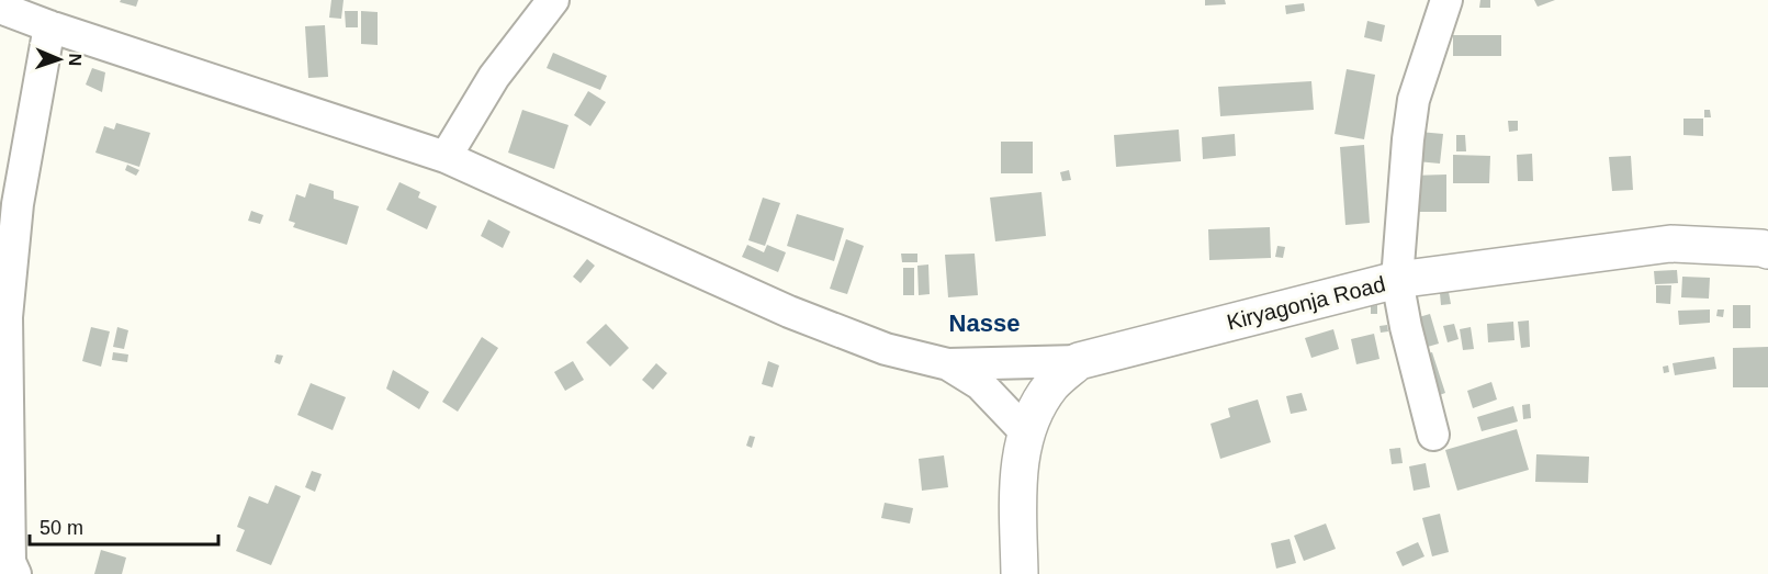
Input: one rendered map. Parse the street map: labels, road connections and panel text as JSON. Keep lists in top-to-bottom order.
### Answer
{
  "streets": {
    "street": ["Kiryagonja Road"]
  },
  "districts": ["Nasse"],
  "scale_bar": "50 m",
  "north": "right"
}
